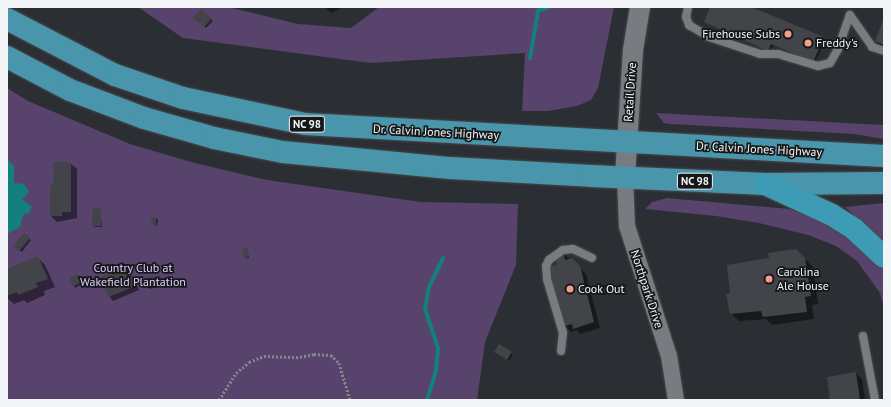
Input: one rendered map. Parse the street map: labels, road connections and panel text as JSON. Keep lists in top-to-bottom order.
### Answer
{
  "streets": {
    "highway": ["NC 98", "Dr. Calvin Jones Highway"],
    "street": ["Retail Drive", "Northpark Drive"]
  },
  "crossings": [
    ["Retail Drive", "NC 98"],
    ["Retail Drive", "Dr. Calvin Jones Highway"],
    ["Retail Drive", "Northpark Drive"],
    ["NC 98", "Northpark Drive"]
  ],
  "parks": ["Country Club at Wakefield Plantation"],
  "places": [
    "Firehouse Subs",
    "Freddy's",
    "Carolina Ale House",
    "Cook Out"
  ]
}
